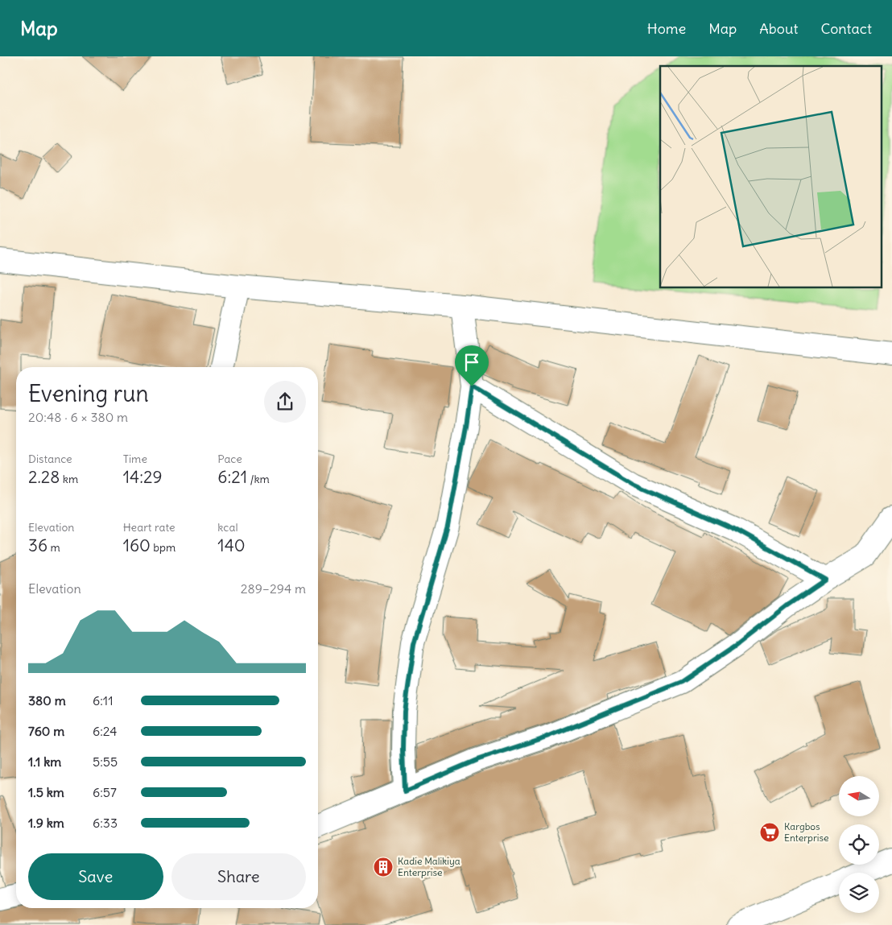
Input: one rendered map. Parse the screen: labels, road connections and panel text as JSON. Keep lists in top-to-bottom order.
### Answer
{
  "places": {
    "supermarket": ["Kargbos Enterprise"],
    "building": ["Kadie Malikiya Enterprise"]
  },
  "north": "left",
  "page": {
    "header": "Map",
    "nav": [
      "Home",
      "Map",
      "About",
      "Contact"
    ],
    "heading": ["Evening run", "20:48 · 6 × 380 m"],
    "stats": [
      ["Distance", "2.28 km"],
      ["Time", "14:29"],
      ["Pace", "6:21 /km"],
      ["Elevation", "36 m"],
      ["Heart rate", "160 bpm"],
      ["kcal", "140"]
    ],
    "chart": ["Elevation", "289–294 m"],
    "list": [
      {
        "name": "380 m",
        "note": "6:11"
      },
      {
        "name": "760 m",
        "note": "6:24"
      },
      {
        "name": "1.1 km",
        "note": "5:55"
      },
      {
        "name": "1.5 km",
        "note": "6:57"
      },
      {
        "name": "1.9 km",
        "note": "6:33"
      }
    ],
    "buttons": ["Save", "Share"]
  }
}
